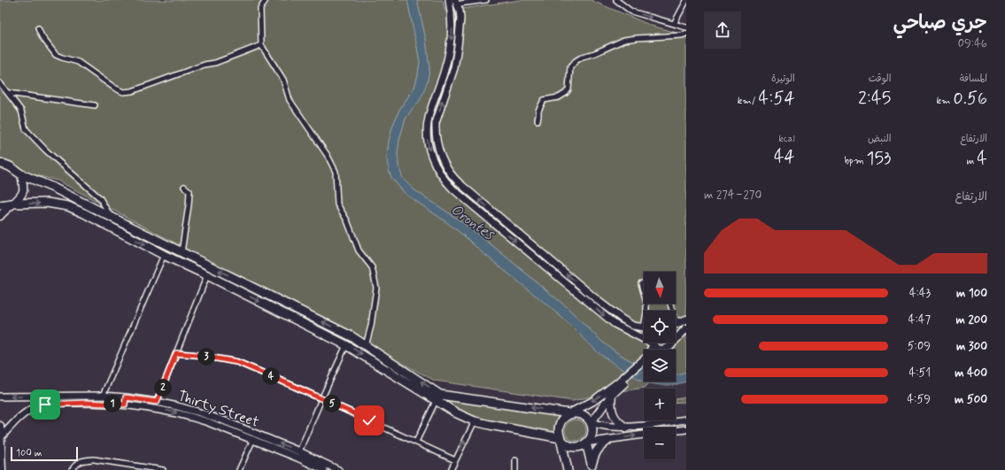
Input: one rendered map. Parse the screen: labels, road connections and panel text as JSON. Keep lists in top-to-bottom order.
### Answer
{
  "streets": {
    "main road": ["Thirty Street"]
  },
  "water": ["Orontes"],
  "scale_bar": "100 m",
  "north": "bottom",
  "page": {
    "heading": ["جري صباحي", "09:46"],
    "stats": [
      ["المسافة", "0.56 km"],
      ["الوقت", "2:45"],
      ["الوتيرة", "4:54 /km"],
      ["الارتفاع", "4 m"],
      ["النبض", "153 bpm"],
      ["kcal", "44"]
    ],
    "chart": ["الارتفاع", "270–274 m"],
    "map_buttons": ["+", "−"],
    "list": [
      {
        "name": "100 m",
        "note": "4:43"
      },
      {
        "name": "200 m",
        "note": "4:47"
      },
      {
        "name": "300 m",
        "note": "5:09"
      },
      {
        "name": "400 m",
        "note": "4:51"
      },
      {
        "name": "500 m",
        "note": "4:59"
      }
    ],
    "pins": [
      "3",
      "4",
      "2",
      "1",
      "5"
    ],
    "scale": "100 m"
  }
}
